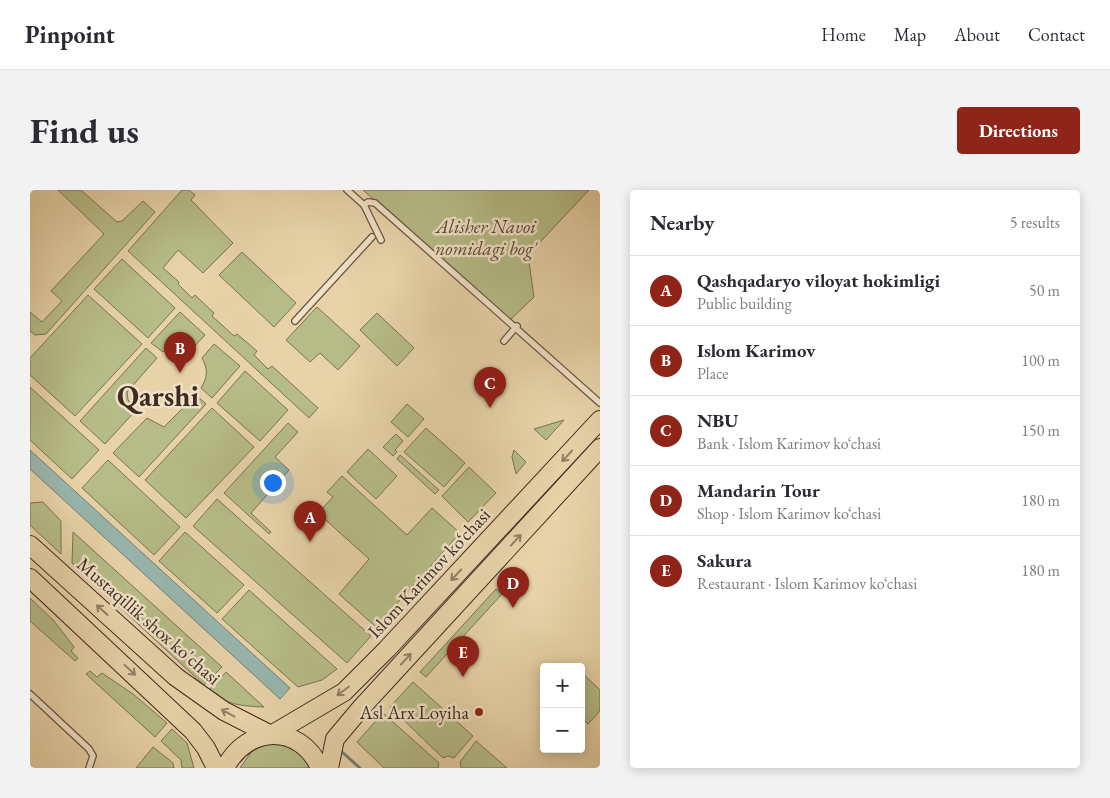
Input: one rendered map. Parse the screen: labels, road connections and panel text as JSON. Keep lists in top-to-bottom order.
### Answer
{
  "streets": {
    "main road": ["Islom Karimov ko‘chasi", "Mustaqillik shox ko'chasi"]
  },
  "crossings": [
    ["Islom Karimov ko‘chasi", "Mustaqillik shox ko'chasi"]
  ],
  "districts": ["Qarshi"],
  "parks": ["Alisher Navoi nomidagi bog'"],
  "places": ["Asl Arx Loyiha"],
  "page": {
    "header": "Pinpoint",
    "nav": [
      "Home",
      "Map",
      "About",
      "Contact"
    ],
    "buttons": "Directions",
    "title": "Find us",
    "heading": ["Nearby", "5 results"],
    "list": [
      {
        "mark": "A",
        "name": "Qashqadaryo viloyat hokimligi",
        "note": "Public building",
        "value": "50 m"
      },
      {
        "mark": "B",
        "name": "Islom Karimov",
        "note": "Place",
        "value": "100 m"
      },
      {
        "mark": "C",
        "name": "NBU",
        "note": "Bank · Islom Karimov ko‘chasi",
        "value": "150 m"
      },
      {
        "mark": "D",
        "name": "Mandarin Tour",
        "note": "Shop · Islom Karimov ko‘chasi",
        "value": "180 m"
      },
      {
        "mark": "E",
        "name": "Sakura",
        "note": "Restaurant · Islom Karimov ko‘chasi",
        "value": "180 m"
      }
    ],
    "pins": [
      "B",
      "C",
      "A",
      "D",
      "E"
    ],
    "map_buttons": ["+", "−"]
  }
}
